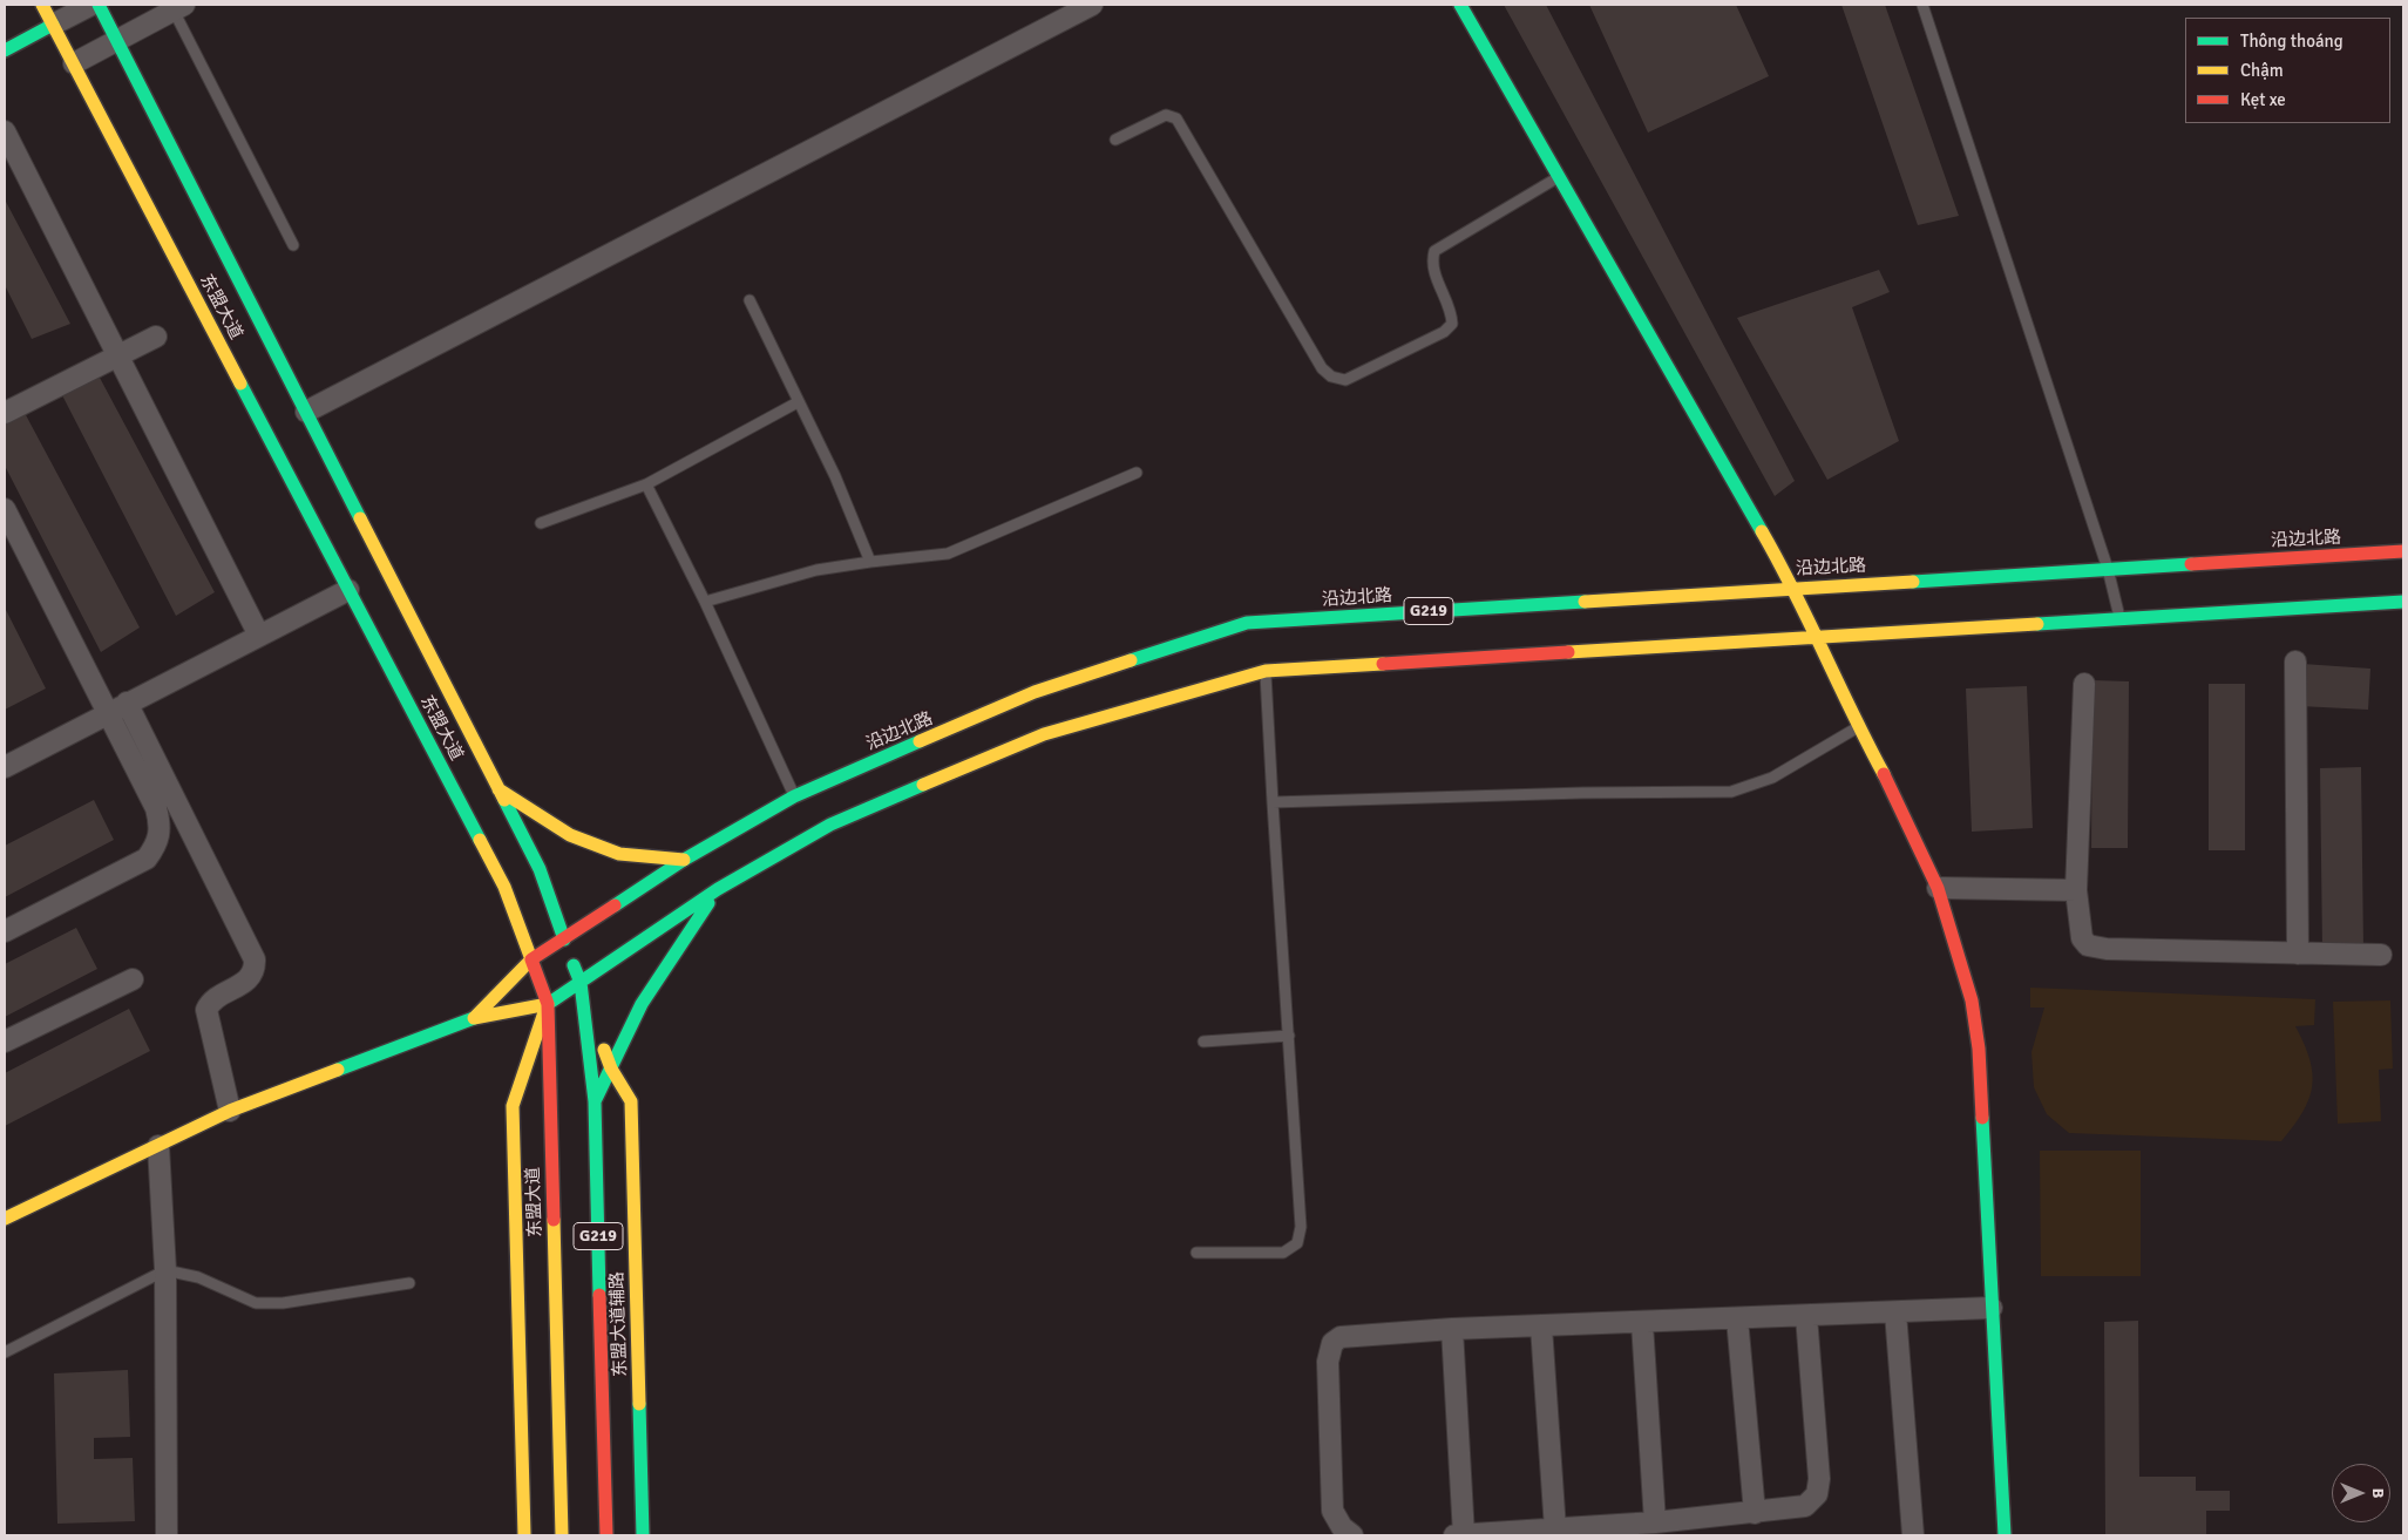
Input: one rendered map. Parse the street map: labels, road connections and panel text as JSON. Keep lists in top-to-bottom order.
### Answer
{
  "streets": {
    "main road": [
      "东盟大道",
      "沿边北路",
      "G219",
      "东盟大道辅路"
    ]
  },
  "crossings": [
    ["东盟大道", "沿边北路"],
    ["东盟大道", "东盟大道辅路"]
  ],
  "legend": ["Thông thoáng", "Chậm", "Kẹt xe"],
  "north": "right"
}
